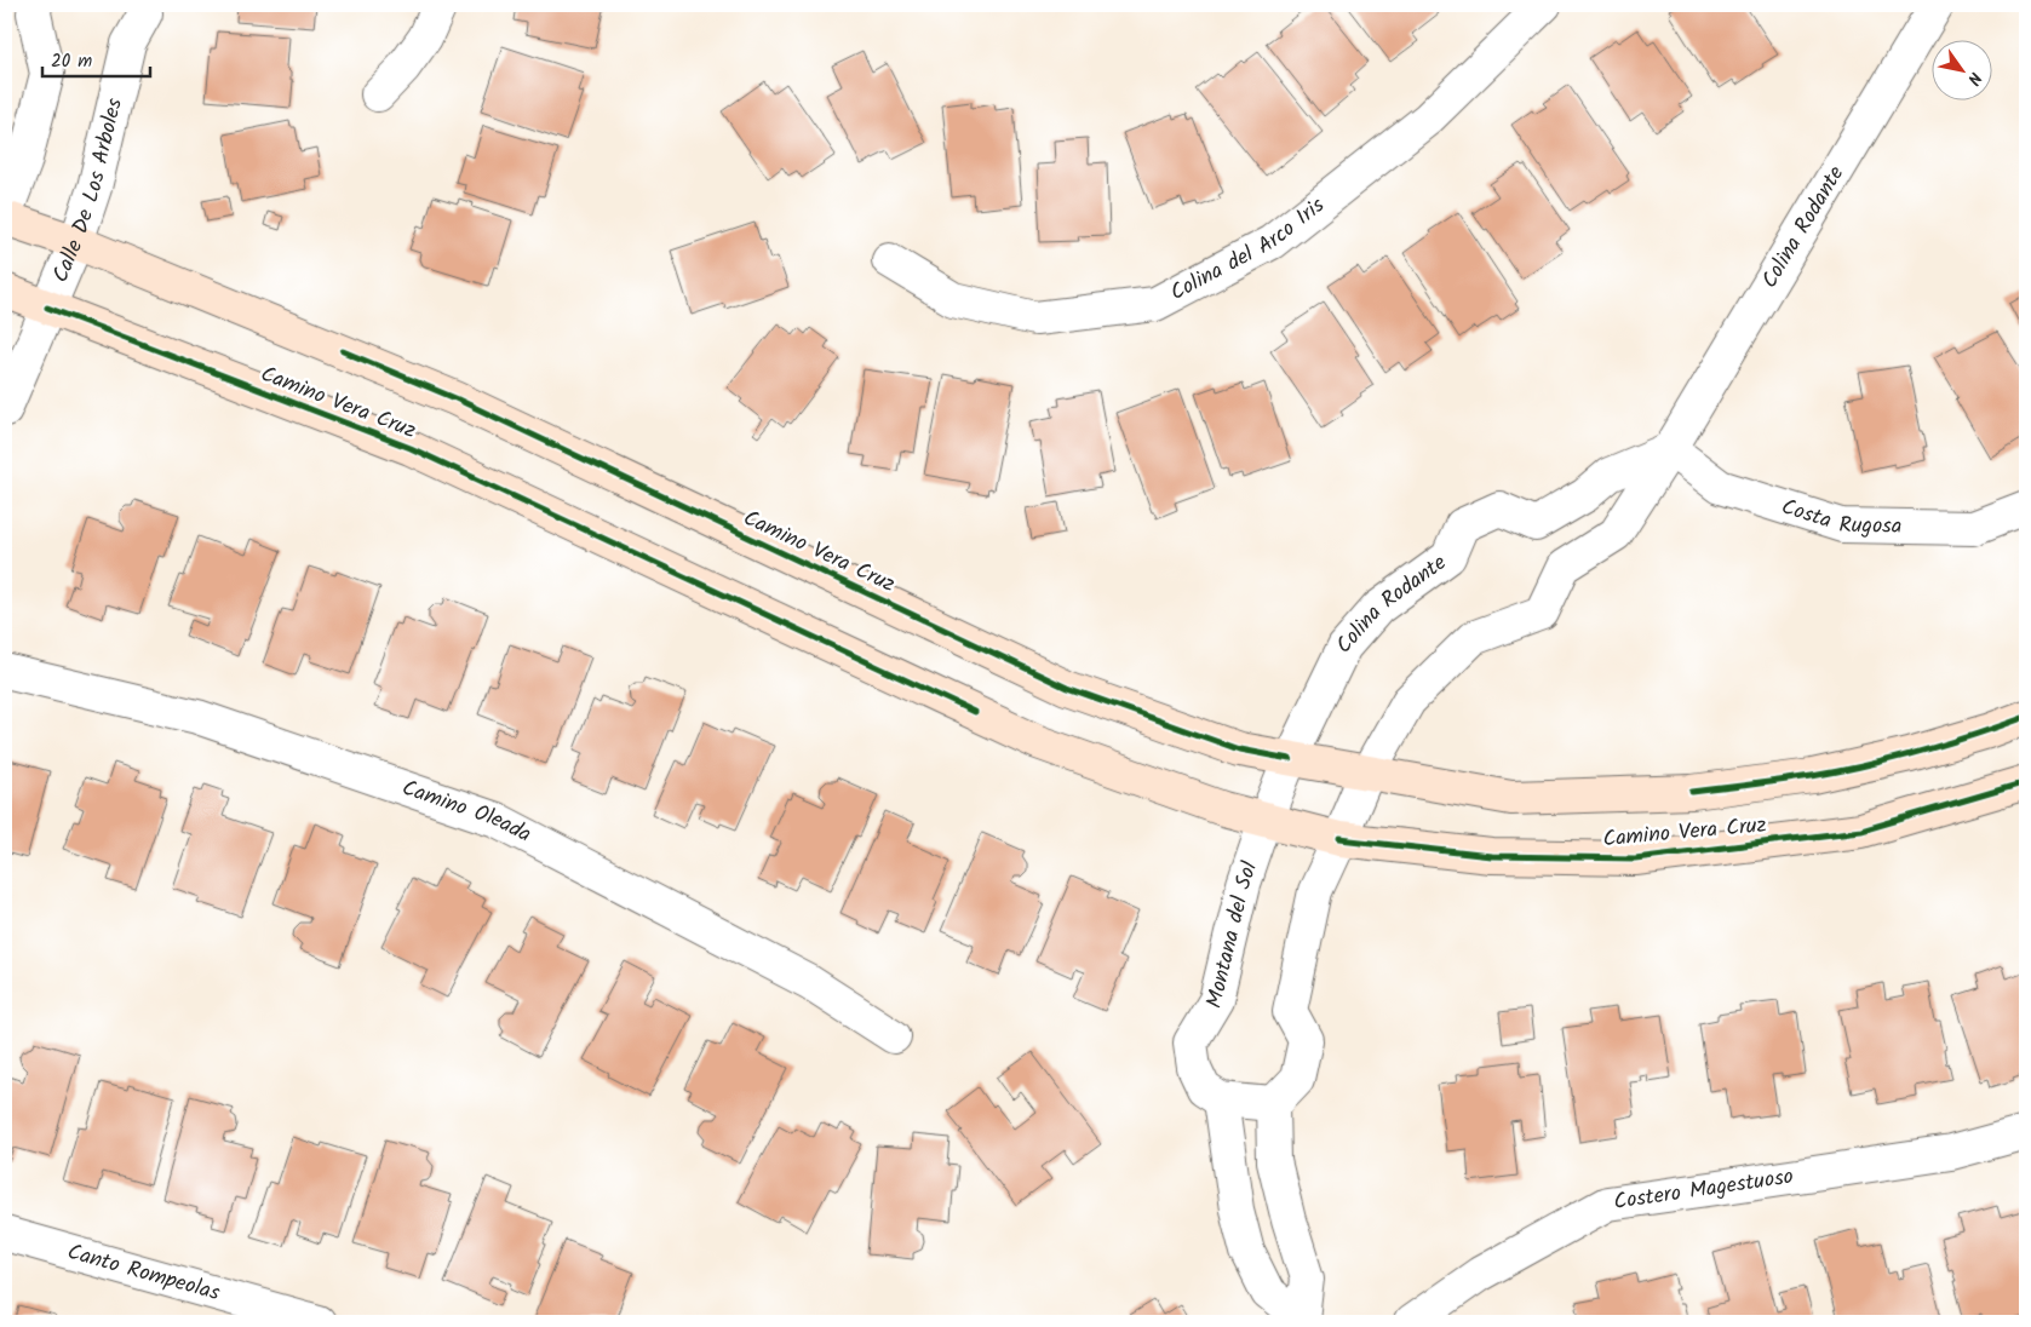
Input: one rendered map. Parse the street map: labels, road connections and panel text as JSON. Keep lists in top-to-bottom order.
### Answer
{
  "streets": {
    "main road": ["Camino Vera Cruz"],
    "street": [
      "Calle De Los Arboles",
      "Colina Rodante",
      "Colina del Arco Iris",
      "Costa Rugosa",
      "Camino Oleada",
      "Montana del Sol",
      "Costero Magestuoso",
      "Canto Rompeolas"
    ]
  },
  "crossings": [
    ["Calle De Los Arboles", "Camino Vera Cruz"],
    ["Colina Rodante", "Camino Vera Cruz"],
    ["Colina Rodante", "Costa Rugosa"],
    ["Colina Rodante", "Montana del Sol"],
    ["Camino Vera Cruz", "Montana del Sol"]
  ],
  "scale_bar": "20 m",
  "north": "bottom right"
}
